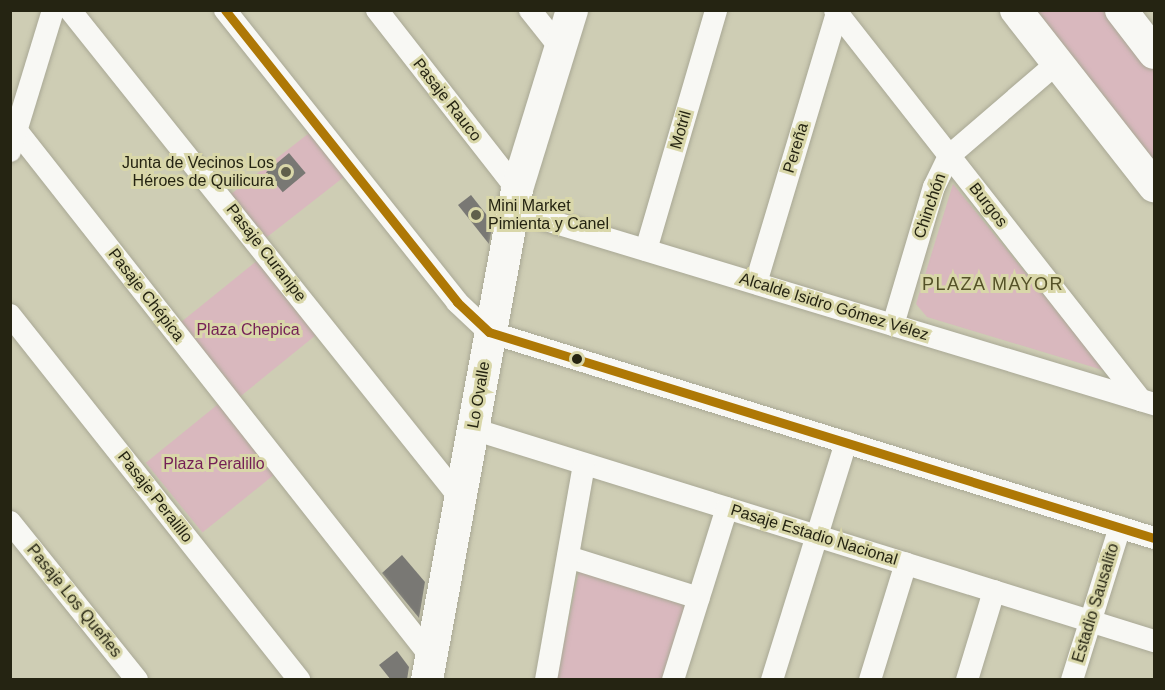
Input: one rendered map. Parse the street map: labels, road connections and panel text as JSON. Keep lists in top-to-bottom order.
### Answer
{
  "streets": {
    "street": [
      "Pasaje Rauco",
      "Motril",
      "Pereña",
      "Burgos",
      "Chinchón",
      "Pasaje Curanipe",
      "Pasaje Chépica",
      "Alcalde Isidro Gómez Vélez",
      "Lo Ovalle",
      "Pasaje Peralillo",
      "Pasaje Estadio Nacional",
      "Pasaje Los Queñes",
      "Estadio Sausalito"
    ]
  },
  "crossings": [
    ["Pasaje Rauco", "Alcalde Isidro Gómez Vélez"],
    ["Pasaje Rauco", "Lo Ovalle"],
    ["Motril", "Alcalde Isidro Gómez Vélez"],
    ["Pereña", "Burgos"],
    ["Pereña", "Alcalde Isidro Gómez Vélez"],
    ["Burgos", "Chinchón"],
    ["Burgos", "Alcalde Isidro Gómez Vélez"],
    ["Chinchón", "Alcalde Isidro Gómez Vélez"],
    ["Pasaje Curanipe", "Lo Ovalle"],
    ["Pasaje Chépica", "Lo Ovalle"],
    ["Alcalde Isidro Gómez Vélez", "Lo Ovalle"],
    ["Lo Ovalle", "Pasaje Estadio Nacional"],
    ["Pasaje Estadio Nacional", "Estadio Sausalito"]
  ],
  "districts": ["PLAZA MAYOR"],
  "parks": ["Plaza Chepica", "Plaza Peralillo"],
  "places": ["Junta de Vecinos Los Héroes de Quilicura", "Mini Market Pimienta y Canel"]
}
